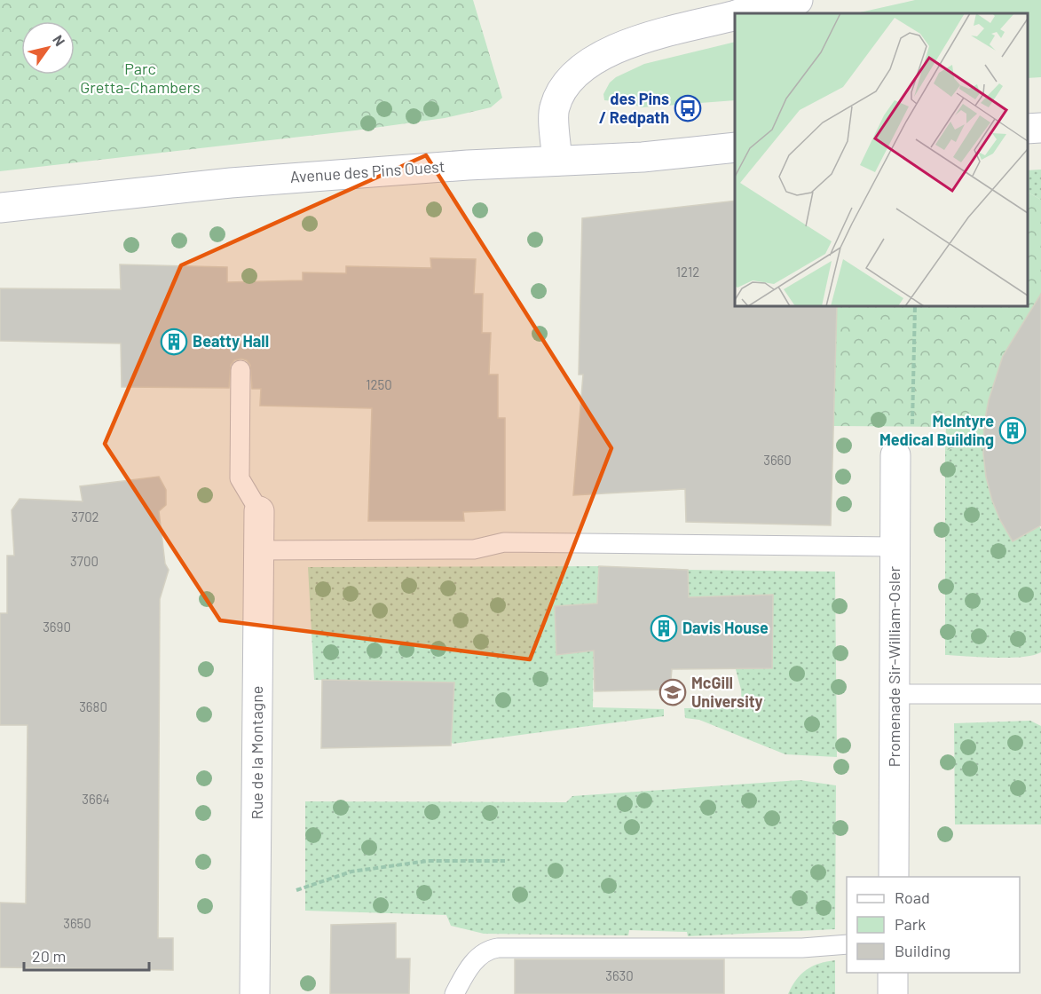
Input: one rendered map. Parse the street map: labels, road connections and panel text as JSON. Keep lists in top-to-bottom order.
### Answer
{
  "streets": {
    "street": ["Avenue des Pins Ouest", "Promenade Sir-William-Osler", "Rue de la Montagne"]
  },
  "parks": ["Parc Gretta-Chambers"],
  "places": {
    "bus stop": ["des Pins / Redpath"],
    "building": ["Beatty Hall", "McIntyre Medical Building", "Davis House"],
    "school or university": ["McGill University"]
  },
  "house_numbers": [
    "1212",
    "1250",
    "3660",
    "3702",
    "3700",
    "3690",
    "3680",
    "3664",
    "3650",
    "3630"
  ],
  "legend": ["Road", "Park", "Building"],
  "scale_bar": "20 m",
  "north": "top right"
}
